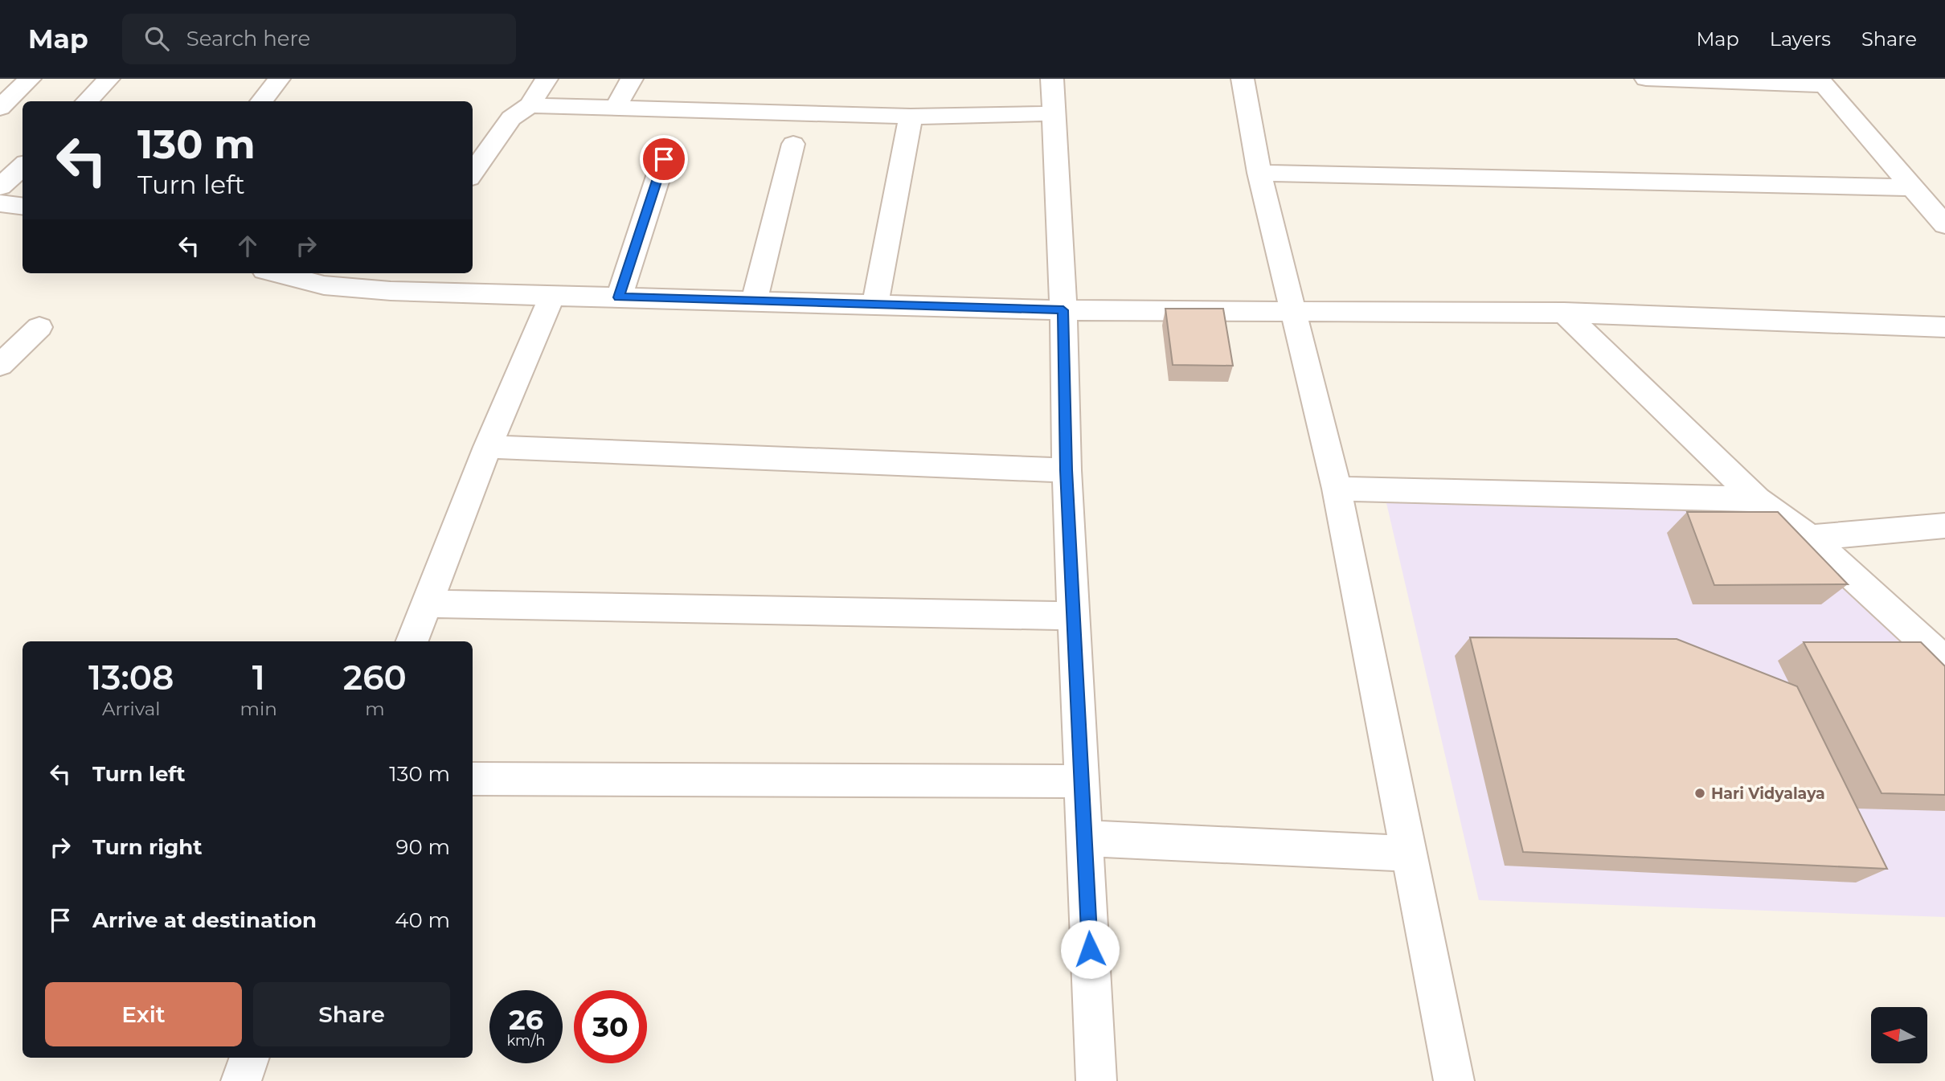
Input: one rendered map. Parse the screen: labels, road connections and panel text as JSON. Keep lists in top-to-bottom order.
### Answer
{
  "places": ["Hari Vidyalaya"],
  "north": "left",
  "page": {
    "header": "Map",
    "search": "Search here",
    "nav": ["Map", "Layers", "Share"],
    "turn": ["130 m", "Turn left"],
    "eta": [
      "13:08",
      "Arrival",
      "1",
      "min",
      "260",
      "m"
    ],
    "list": [
      {
        "name": "Turn left",
        "value": "130 m"
      },
      {
        "name": "Turn right",
        "value": "90 m"
      },
      {
        "name": "Arrive at destination",
        "value": "40 m"
      }
    ],
    "buttons": ["Exit", "Share"],
    "speed": "26 km/h",
    "limit": "30"
  }
}
